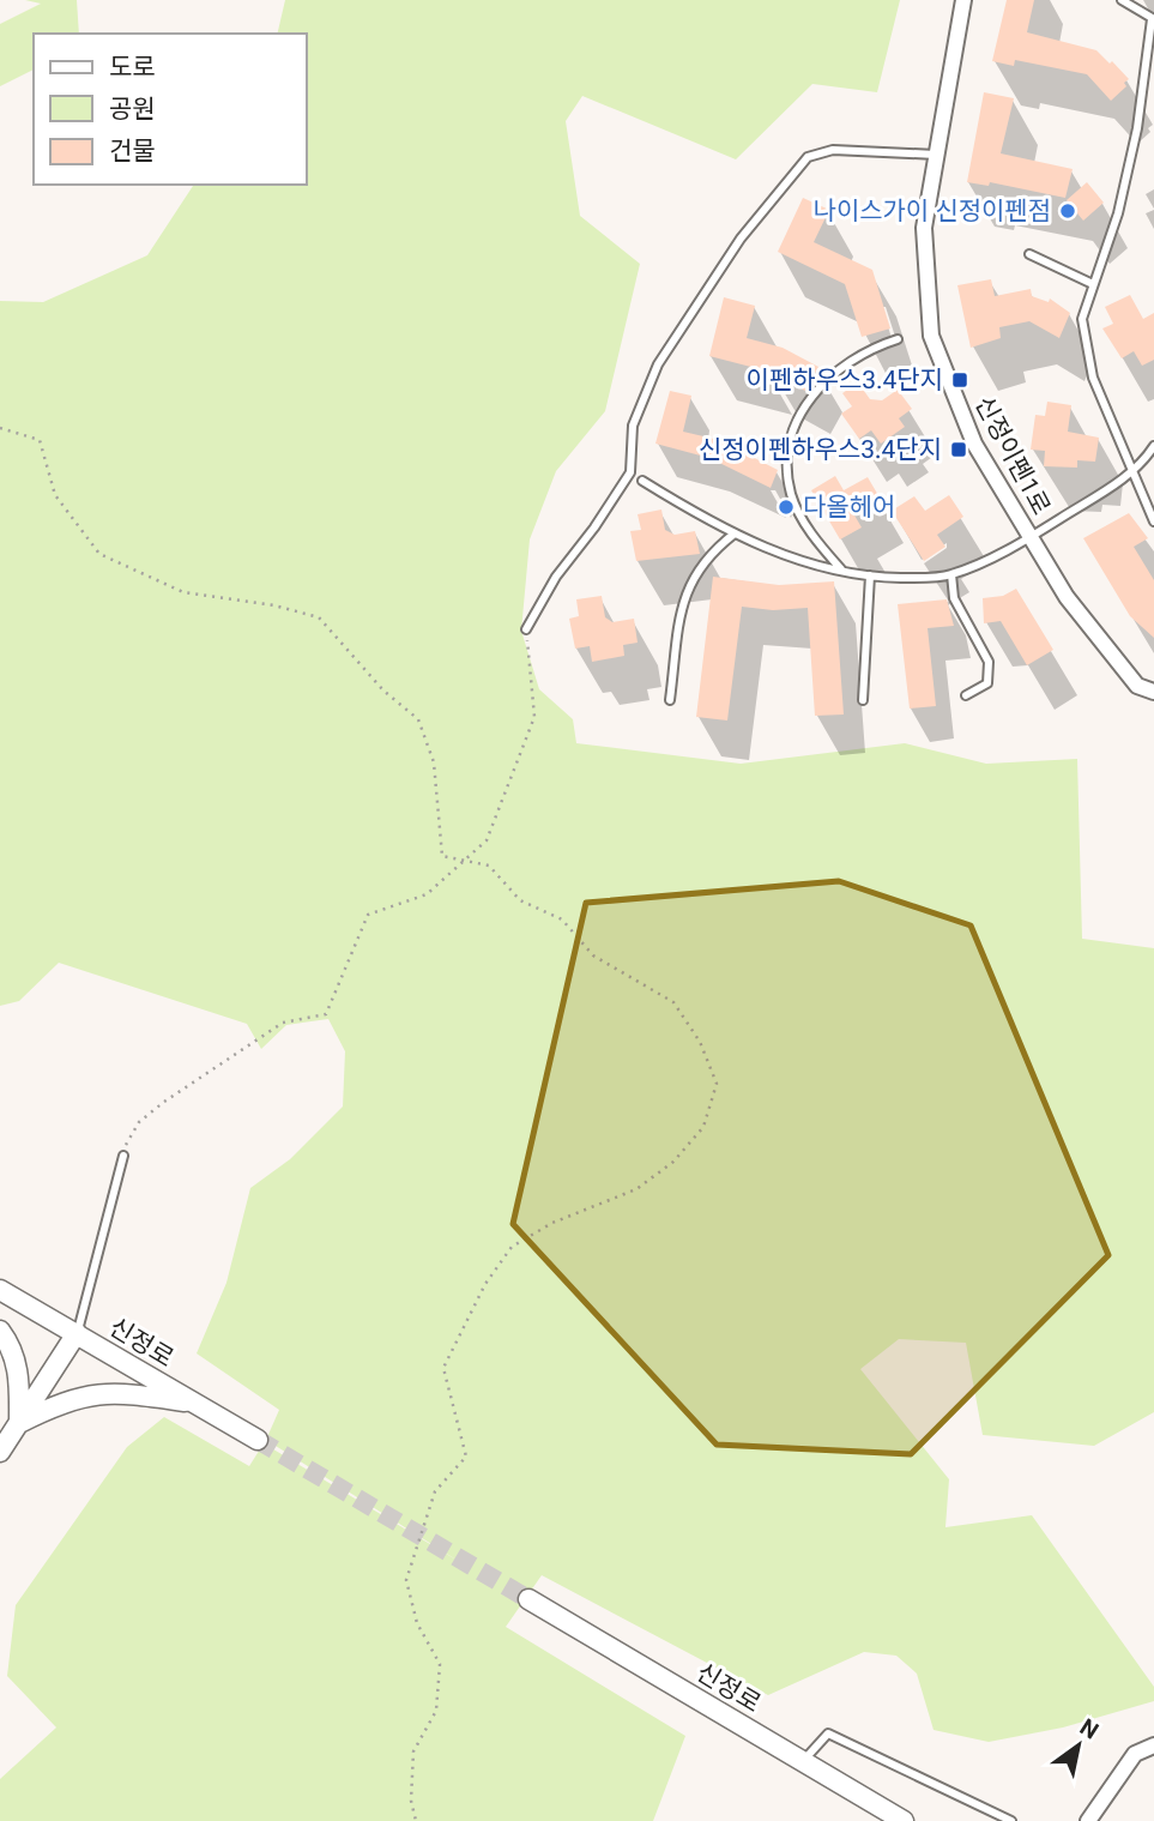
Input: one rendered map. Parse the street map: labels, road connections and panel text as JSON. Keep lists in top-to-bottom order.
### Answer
{
  "streets": {
    "main road": ["신정로"],
    "street": ["신정이펜1로"]
  },
  "places": {
    "other": ["나이스가이 신정이펜점", "다올헤어"],
    "transit": ["이펜하우스3.4단지", "신정이펜하우스3.4단지"]
  },
  "legend": ["도로", "공원", "건물"],
  "north": "top right"
}
